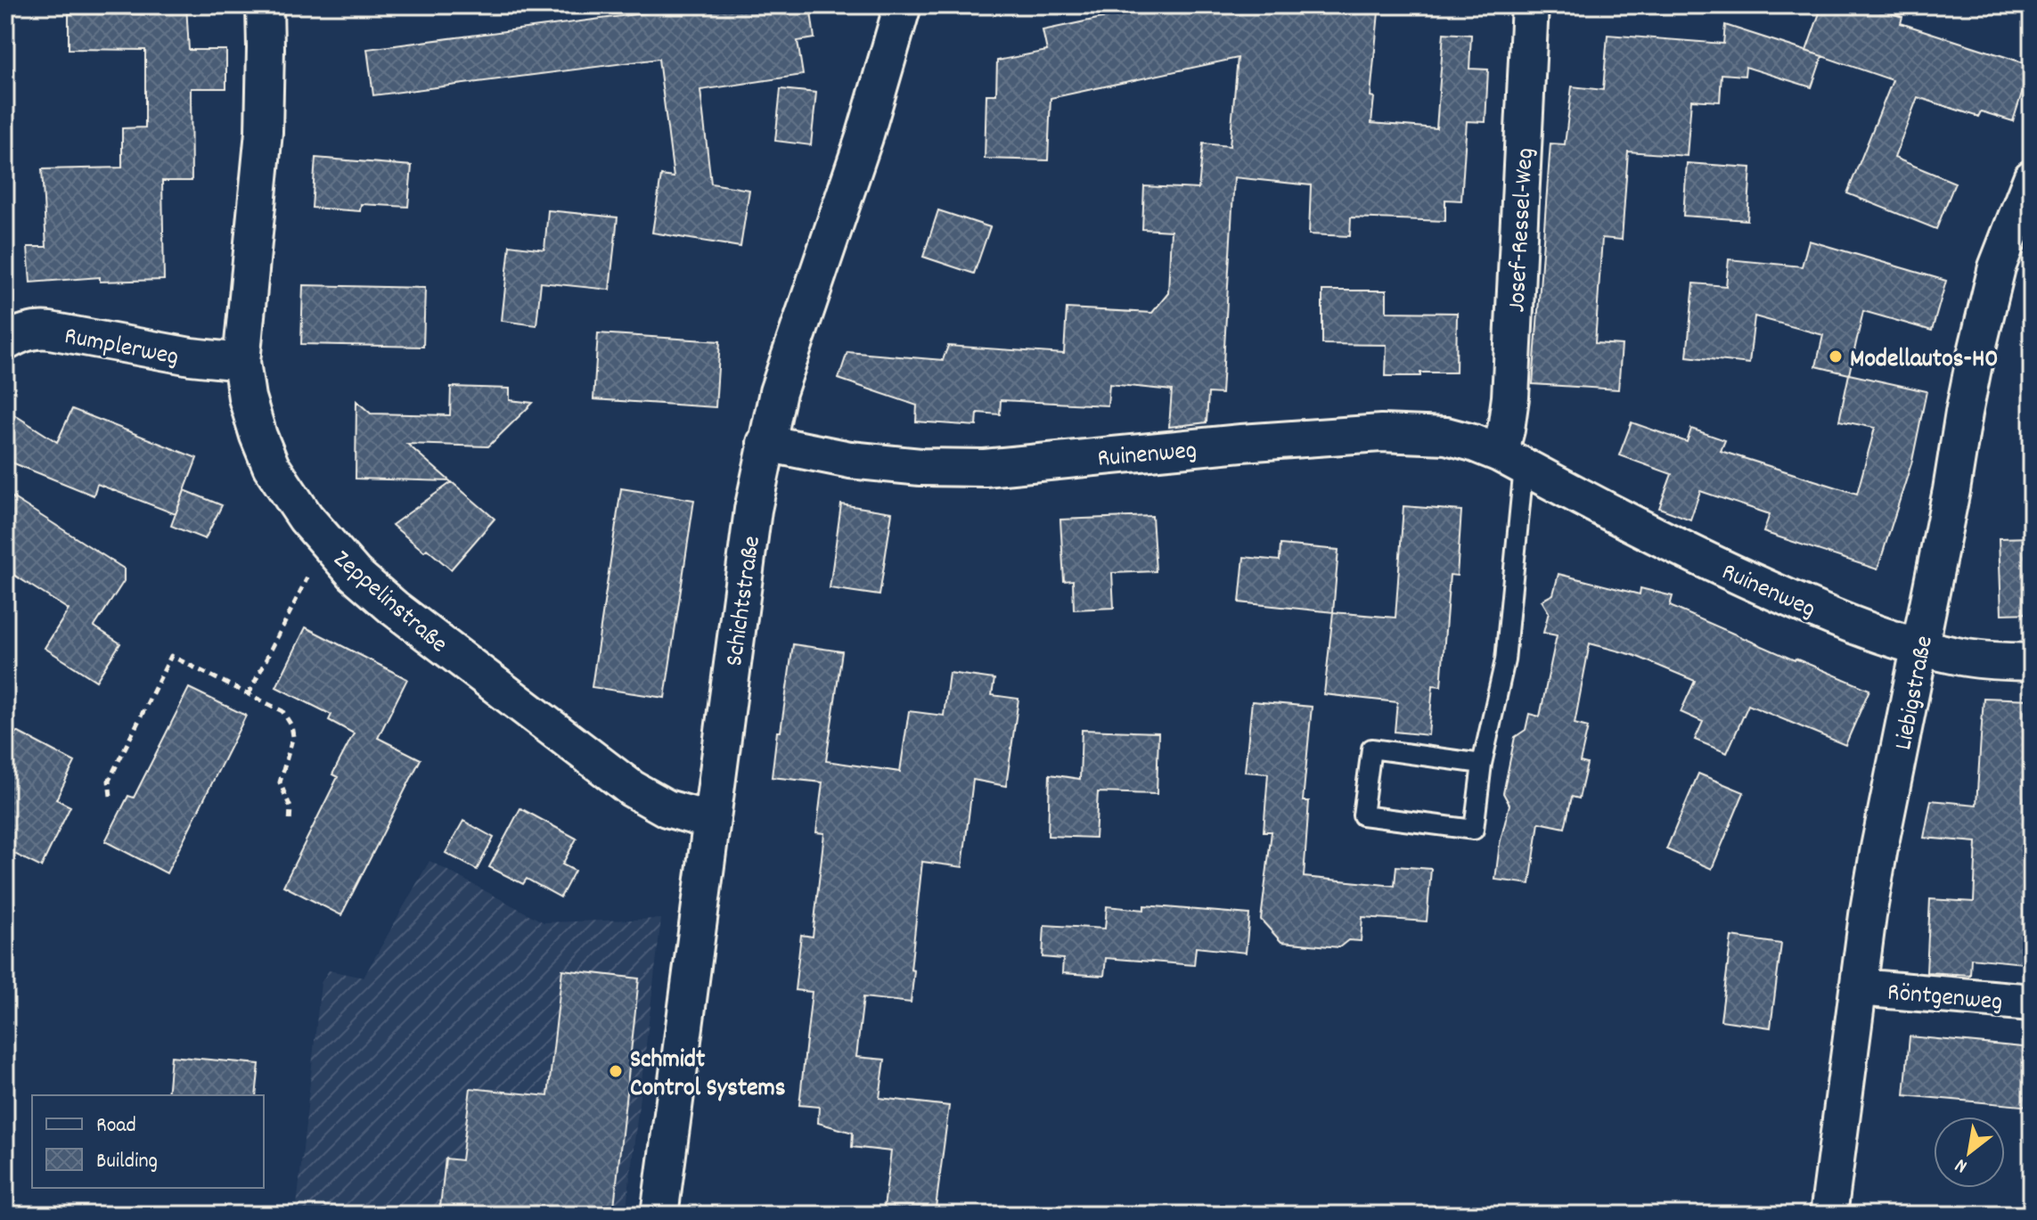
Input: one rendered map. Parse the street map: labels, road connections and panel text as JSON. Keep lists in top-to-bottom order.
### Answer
{
  "streets": {
    "street": [
      "Josef-Ressel-Weg",
      "Rumplerweg",
      "Ruinenweg",
      "Zeppelinstraße",
      "Schichtstraße",
      "Liebigstraße",
      "Röntgenweg"
    ]
  },
  "crossings": [
    ["Josef-Ressel-Weg", "Ruinenweg"],
    ["Rumplerweg", "Zeppelinstraße"],
    ["Ruinenweg", "Schichtstraße"],
    ["Ruinenweg", "Liebigstraße"],
    ["Zeppelinstraße", "Schichtstraße"],
    ["Liebigstraße", "Röntgenweg"]
  ],
  "places": ["Modellautos-H0", "Schmidt Control Systems"],
  "legend": ["Road", "Building"],
  "north": "bottom left"
}
